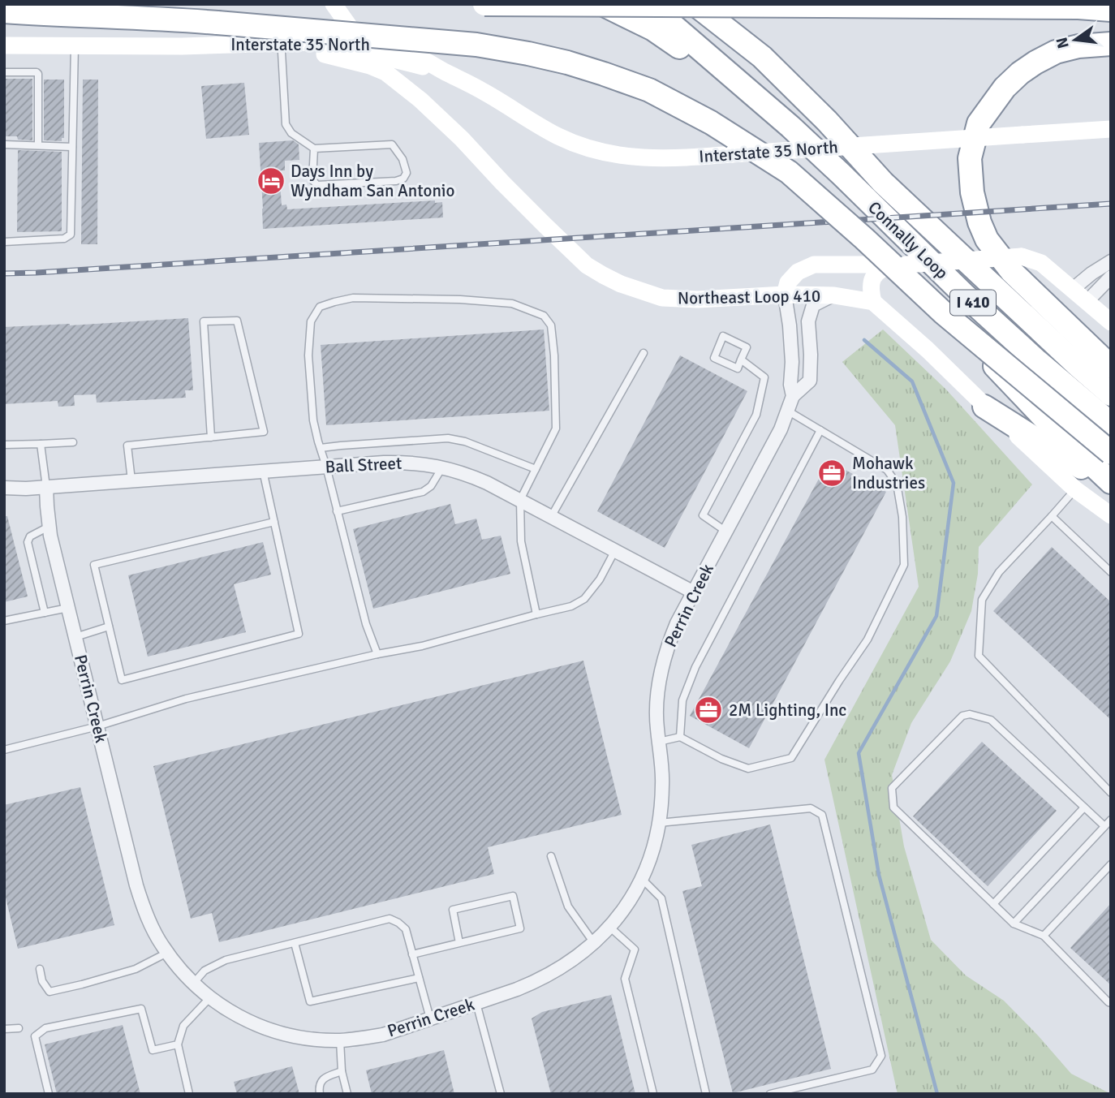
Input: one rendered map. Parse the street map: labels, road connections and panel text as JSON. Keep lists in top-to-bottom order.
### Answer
{
  "streets": {
    "highway": ["Connally Loop", "I 410"],
    "main road": ["Interstate 35 North", "Northeast Loop 410"],
    "street": ["Ball Street", "Perrin Creek"]
  },
  "crossings": [
    ["Interstate 35 North", "Northeast Loop 410"],
    ["Connally Loop", "I 410"],
    ["Northeast Loop 410", "Perrin Creek"],
    ["Ball Street", "Perrin Creek"]
  ],
  "places": {
    "hotel": ["Days Inn by Wyndham San Antonio"],
    "office": ["Mohawk Industries", "2M Lighting, Inc"]
  },
  "north": "left"
}
